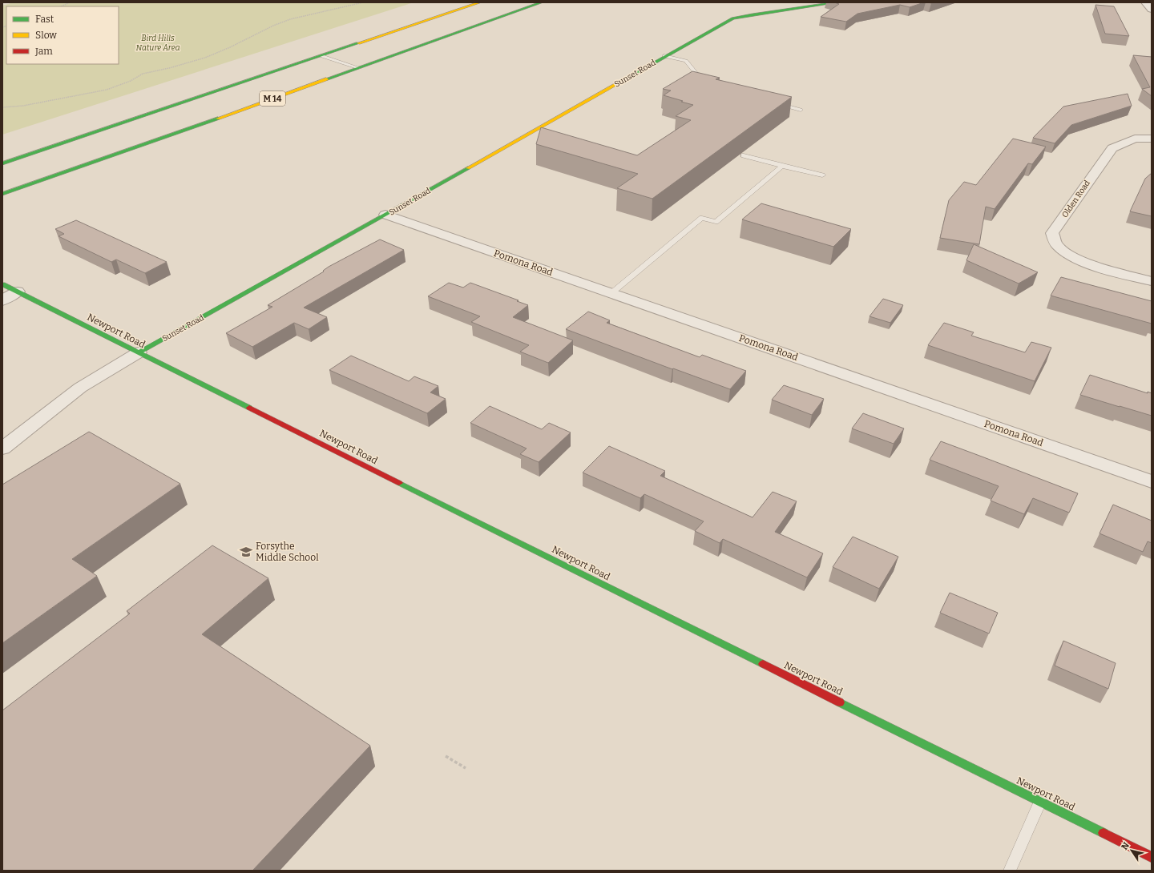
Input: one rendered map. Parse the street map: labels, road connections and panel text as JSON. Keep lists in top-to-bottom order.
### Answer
{
  "streets": {
    "main road": ["Sunset Road", "M 14", "Newport Road"],
    "street": ["Olden Road", "Pomona Road"]
  },
  "crossings": [
    ["Sunset Road", "Pomona Road"],
    ["Sunset Road", "Newport Road"]
  ],
  "parks": ["Bird Hills Nature Area"],
  "places": {
    "school or university": ["Forsythe Middle School"]
  },
  "legend": ["Fast", "Slow", "Jam"],
  "north": "top left"
}
